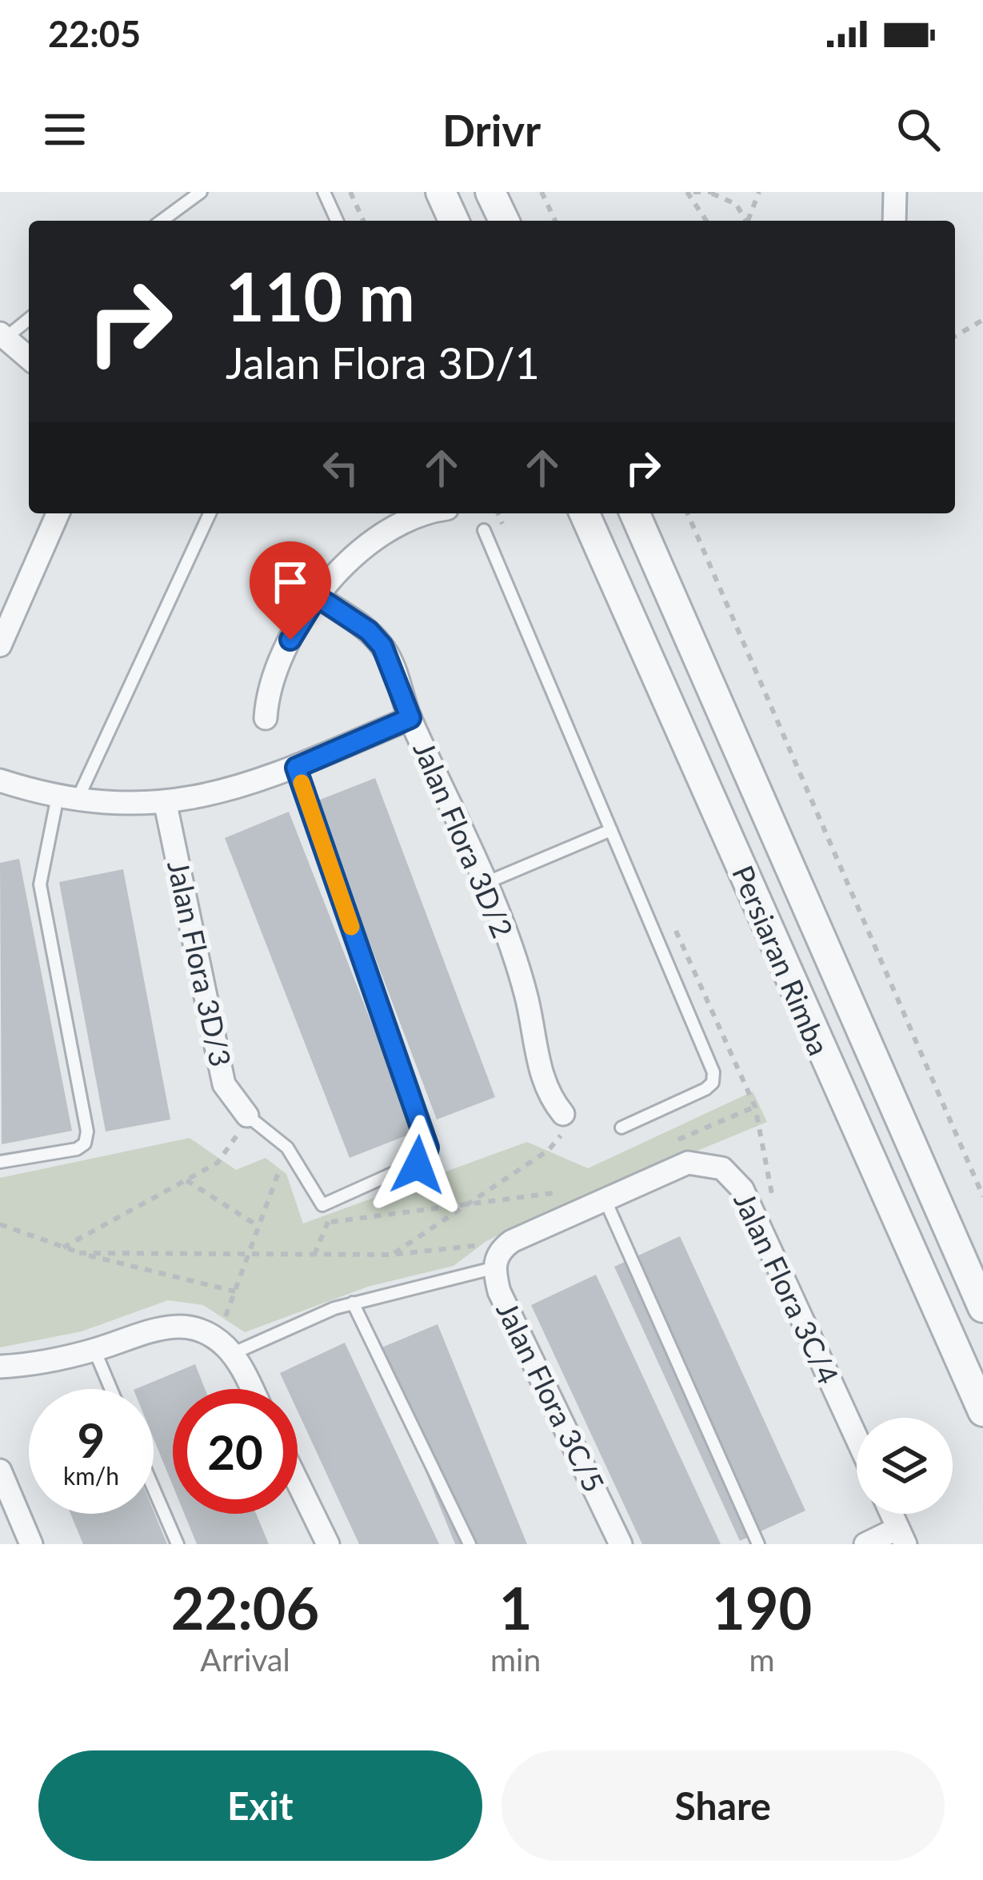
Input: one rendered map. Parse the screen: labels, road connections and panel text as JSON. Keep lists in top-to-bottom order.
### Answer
{
  "streets": {
    "street": [
      "Jalan Flora 3D/2",
      "Persiaran Rimba",
      "Jalan Flora 3D/3",
      "Jalan Flora 3C/4",
      "Jalan Flora 3C/5"
    ]
  },
  "crossings": [
    ["Jalan Flora 3C/4", "Jalan Flora 3C/5"]
  ],
  "page": {
    "status": "22:05",
    "header": "Drivr",
    "turn": ["110 m", "Jalan Flora 3D/1"],
    "speed": "9 km/h",
    "limit": "20",
    "eta": [
      "22:06",
      "Arrival",
      "1",
      "min",
      "190",
      "m"
    ],
    "buttons": ["Exit", "Share"]
  }
}
